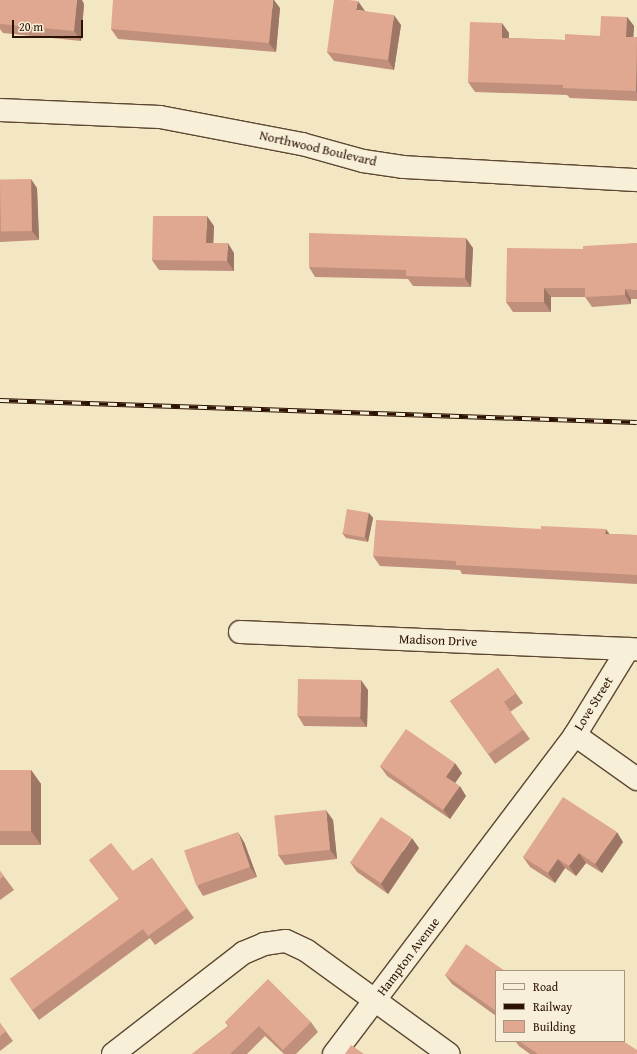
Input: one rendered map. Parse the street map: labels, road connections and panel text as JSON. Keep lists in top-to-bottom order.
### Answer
{
  "streets": {
    "street": [
      "Northwood Boulevard",
      "Madison Drive",
      "Love Street",
      "Hampton Avenue"
    ]
  },
  "crossings": [
    ["Madison Drive", "Love Street"],
    ["Love Street", "Hampton Avenue"]
  ],
  "legend": ["Road", "Railway", "Building"],
  "scale_bar": "20 m"
}
